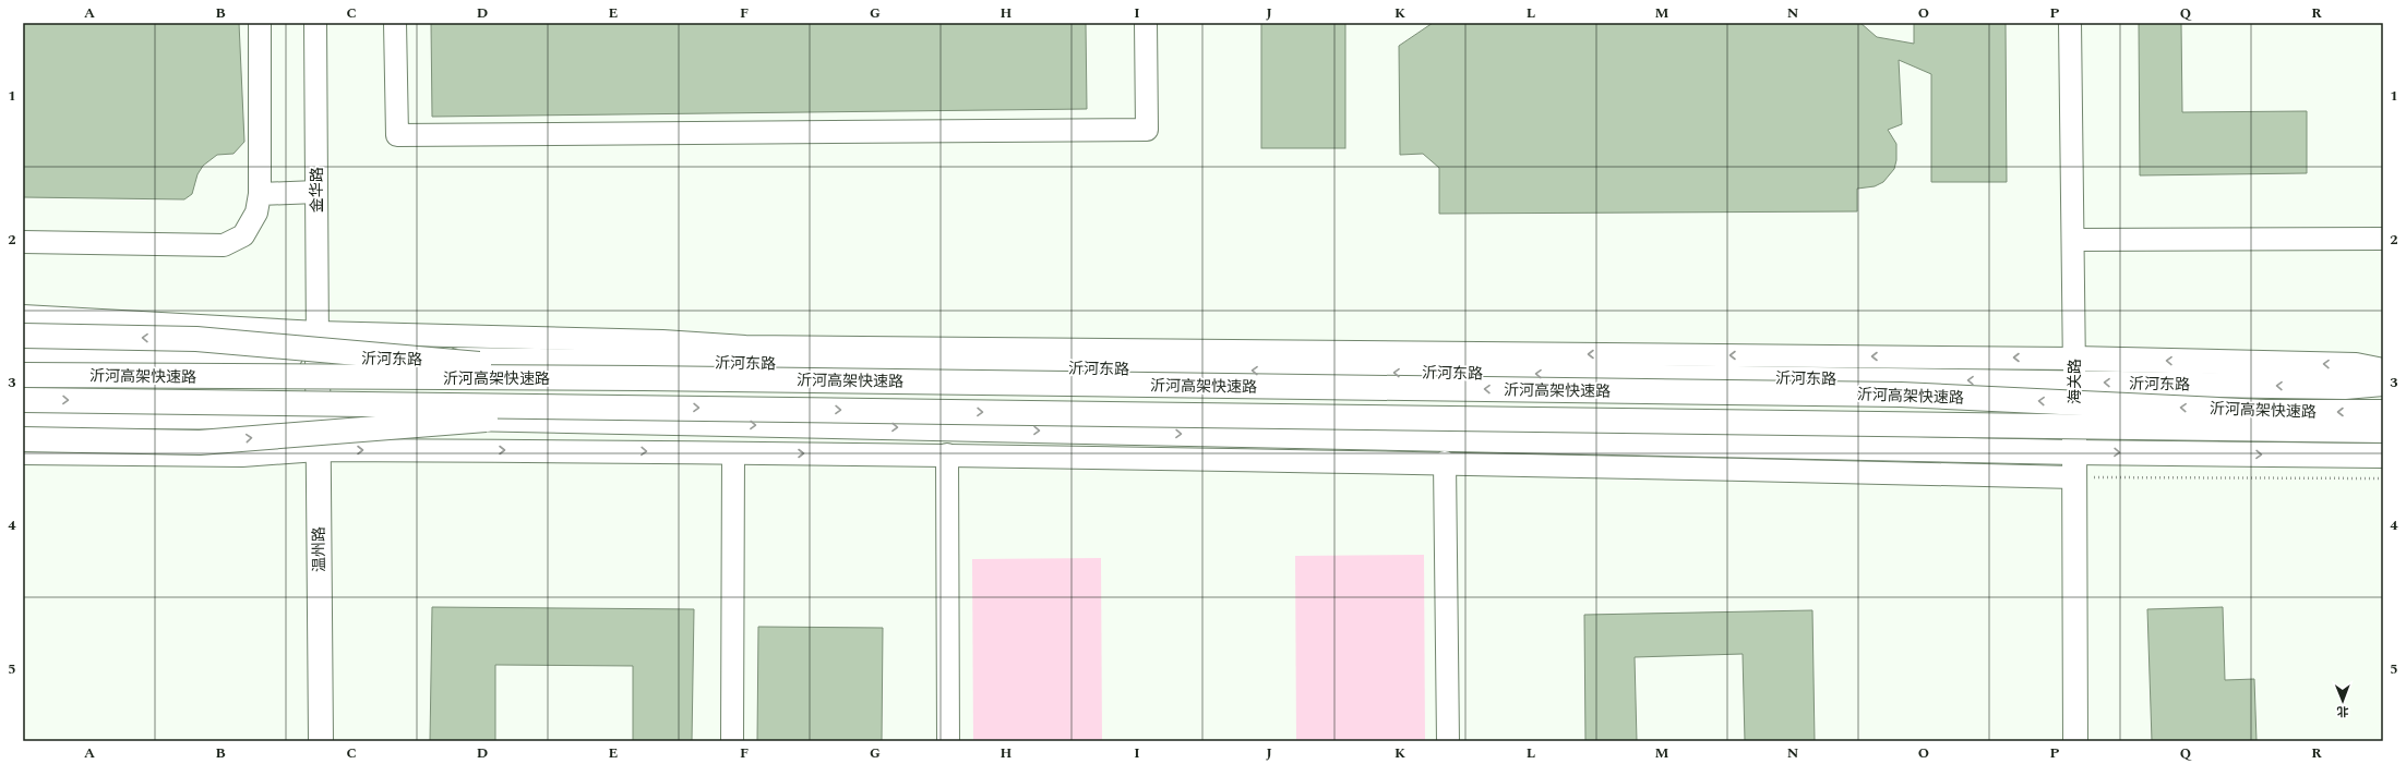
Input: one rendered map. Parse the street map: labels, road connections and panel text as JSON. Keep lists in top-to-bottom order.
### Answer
{
  "streets": {
    "main road": [
      "沂河东路",
      "沂河高架快速路",
      "海关路",
      "温州路"
    ],
    "street": ["金华路"]
  },
  "crossings": [
    ["金华路", "沂河东路"],
    ["金华路", "温州路"],
    ["沂河东路", "海关路"],
    ["沂河东路", "温州路"]
  ],
  "north": "bottom",
  "grid": {
    "columns": [
      "A",
      "B",
      "C",
      "D",
      "E",
      "F",
      "G",
      "H",
      "I",
      "J",
      "K",
      "L",
      "M",
      "N",
      "O",
      "P",
      "Q",
      "R"
    ],
    "rows": [
      "1",
      "2",
      "3",
      "4",
      "5"
    ]
  }
}
